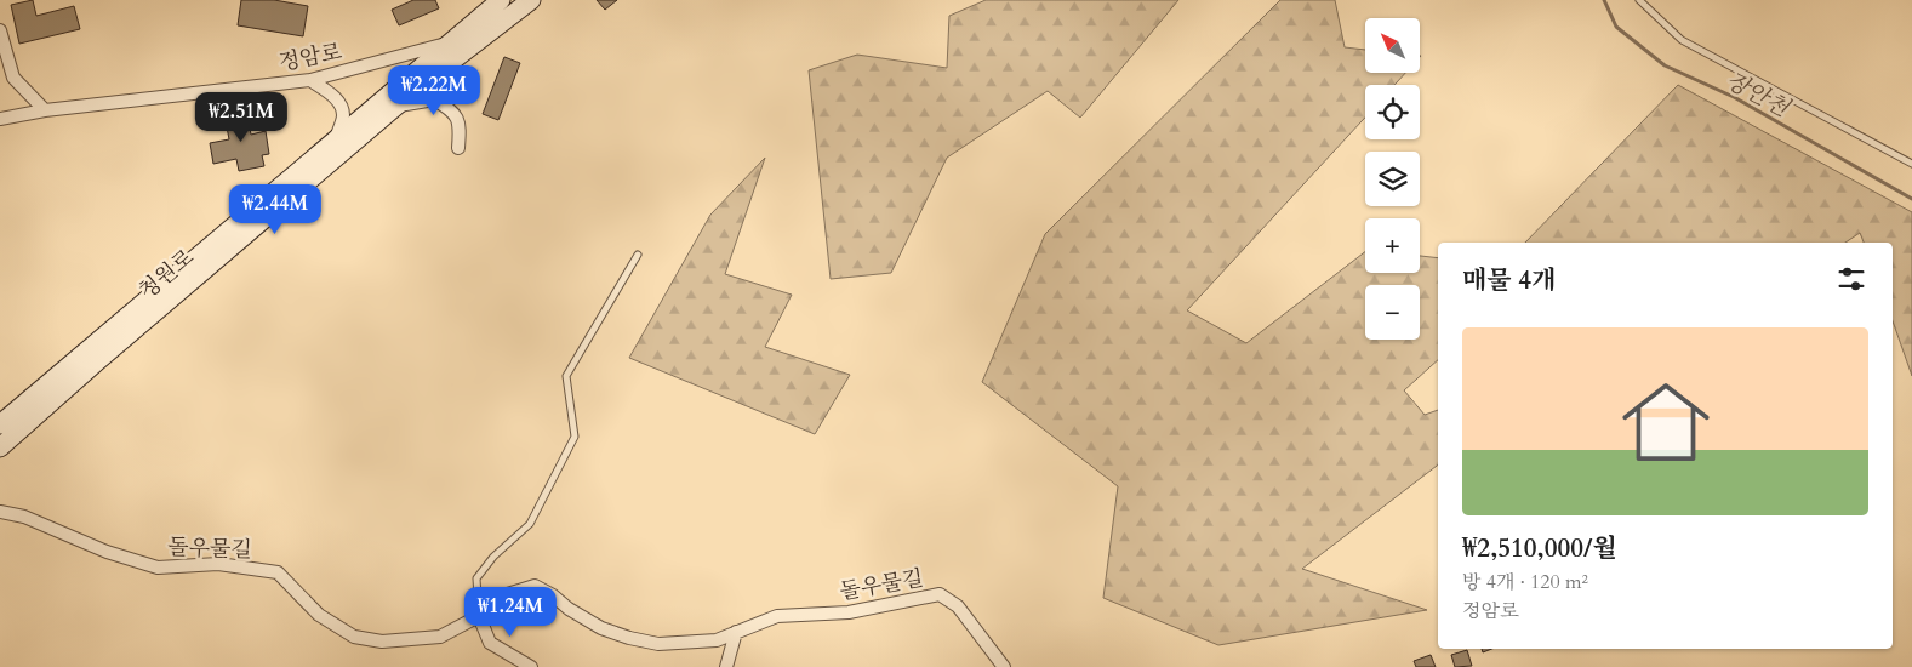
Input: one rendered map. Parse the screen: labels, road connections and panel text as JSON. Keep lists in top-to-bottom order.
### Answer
{
  "streets": {
    "main road": ["청원로"],
    "street": ["정암로", "돌우물길"]
  },
  "crossings": [
    ["정암로", "청원로"]
  ],
  "water": ["장안천"],
  "north": "top left",
  "page": {
    "map_buttons": ["+", "−"],
    "price": [
      "₩2.22M",
      "₩2.51M",
      "₩2.44M",
      "₩1.24M"
    ],
    "heading": "매물 4개",
    "list": [
      {
        "name": "₩2,510,000/월",
        "note": "방 4개 · 120 m² · 정암로"
      }
    ]
  }
}
